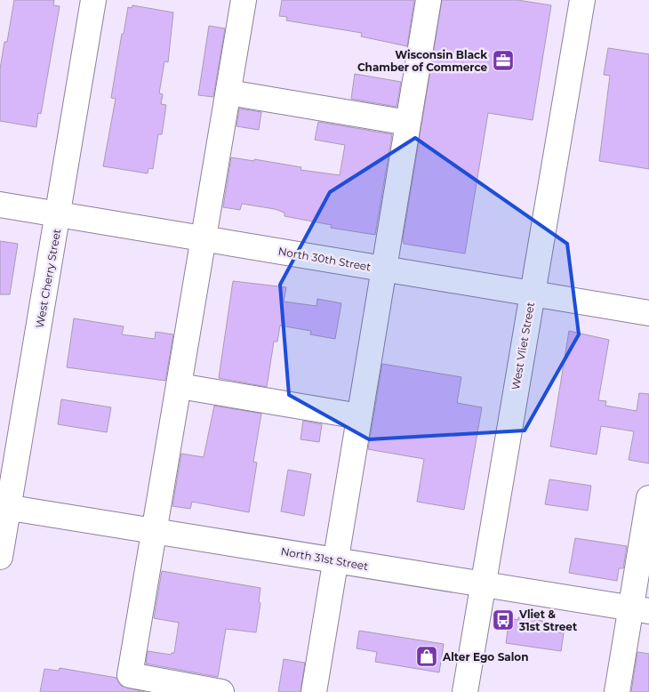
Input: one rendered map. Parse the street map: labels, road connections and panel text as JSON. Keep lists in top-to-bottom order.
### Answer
{
  "streets": {
    "street": [
      "North 30th Street",
      "West Cherry Street",
      "West Vliet Street",
      "North 31st Street"
    ]
  },
  "crossings": [
    ["North 30th Street", "West Cherry Street"],
    ["North 30th Street", "West Vliet Street"],
    ["West Cherry Street", "North 31st Street"],
    ["West Vliet Street", "North 31st Street"]
  ],
  "places": {
    "office": ["Wisconsin Black Chamber of Commerce"],
    "bus stop": ["Vliet & 31st Street"],
    "shop": ["Alter Ego Salon"]
  }
}
